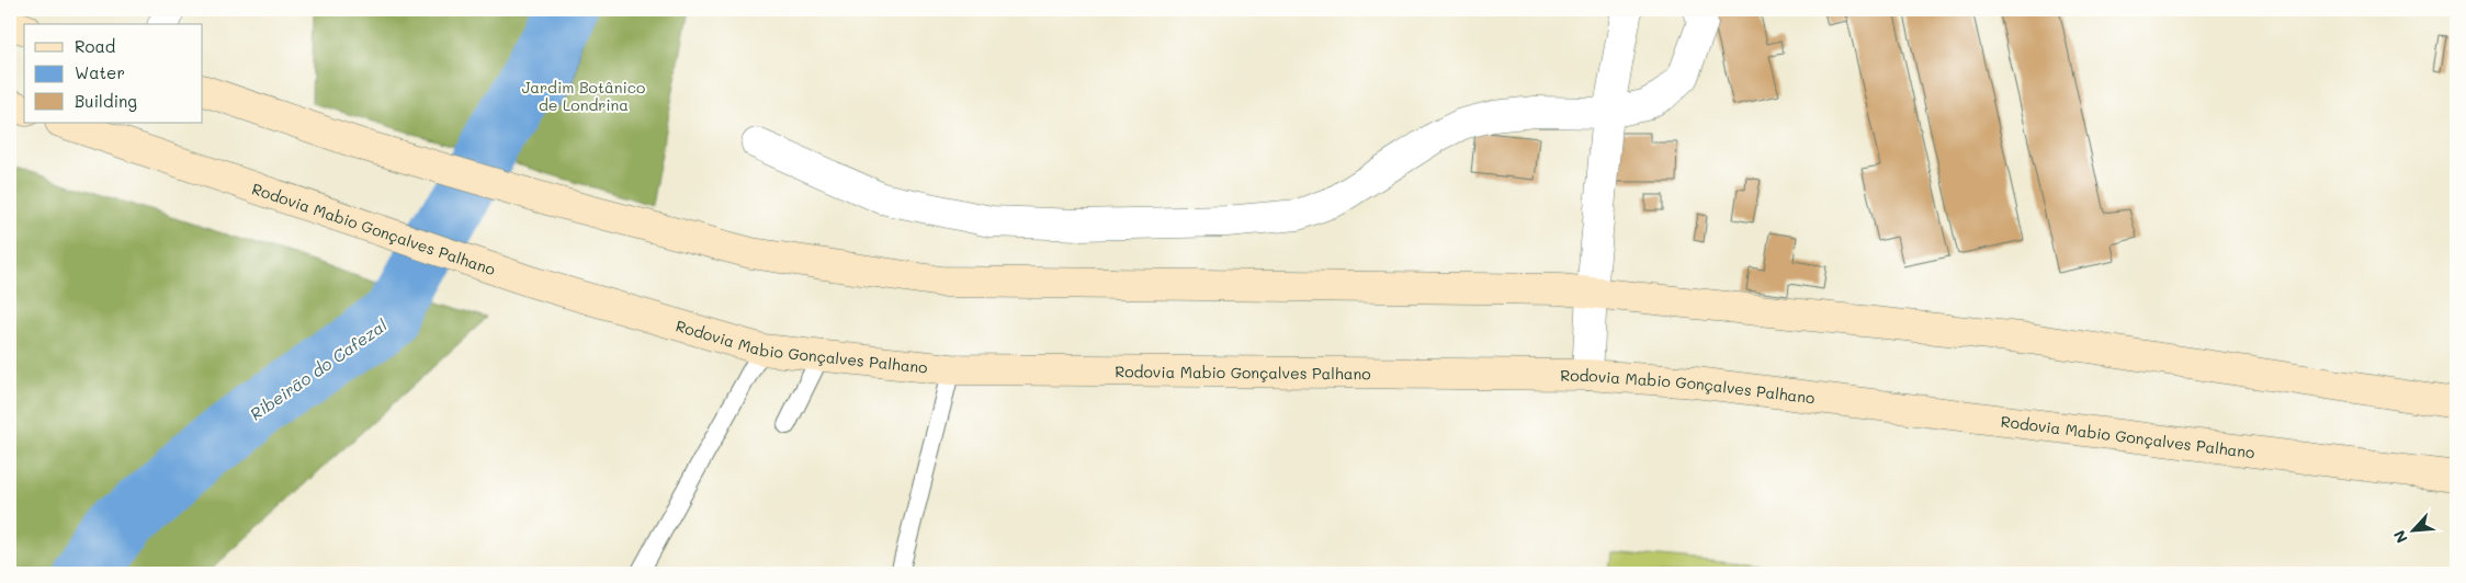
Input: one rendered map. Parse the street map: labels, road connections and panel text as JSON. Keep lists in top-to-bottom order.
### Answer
{
  "streets": {
    "main road": ["Rodovia Mabio Gonçalves Palhano"]
  },
  "water": ["Ribeirão do Cafezal"],
  "parks": ["Jardim Botânico de Londrina"],
  "legend": ["Road", "Water", "Building"],
  "north": "bottom left"
}
